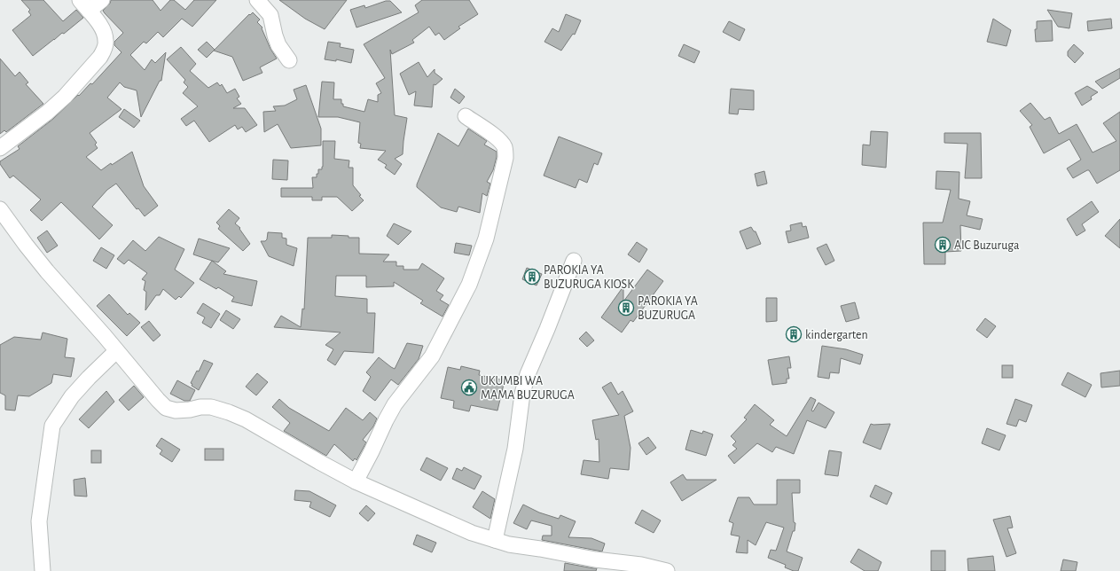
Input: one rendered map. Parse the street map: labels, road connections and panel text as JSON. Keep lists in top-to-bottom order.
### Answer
{
  "places": {
    "building": [
      "AIC Buzuruga",
      "PAROKIA YA BUZURUGA KIOSK",
      "PAROKIA YA BUZURUGA",
      "kindergarten"
    ],
    "public building": ["UKUMBI WA MAMA BUZURUGA"]
  }
}
